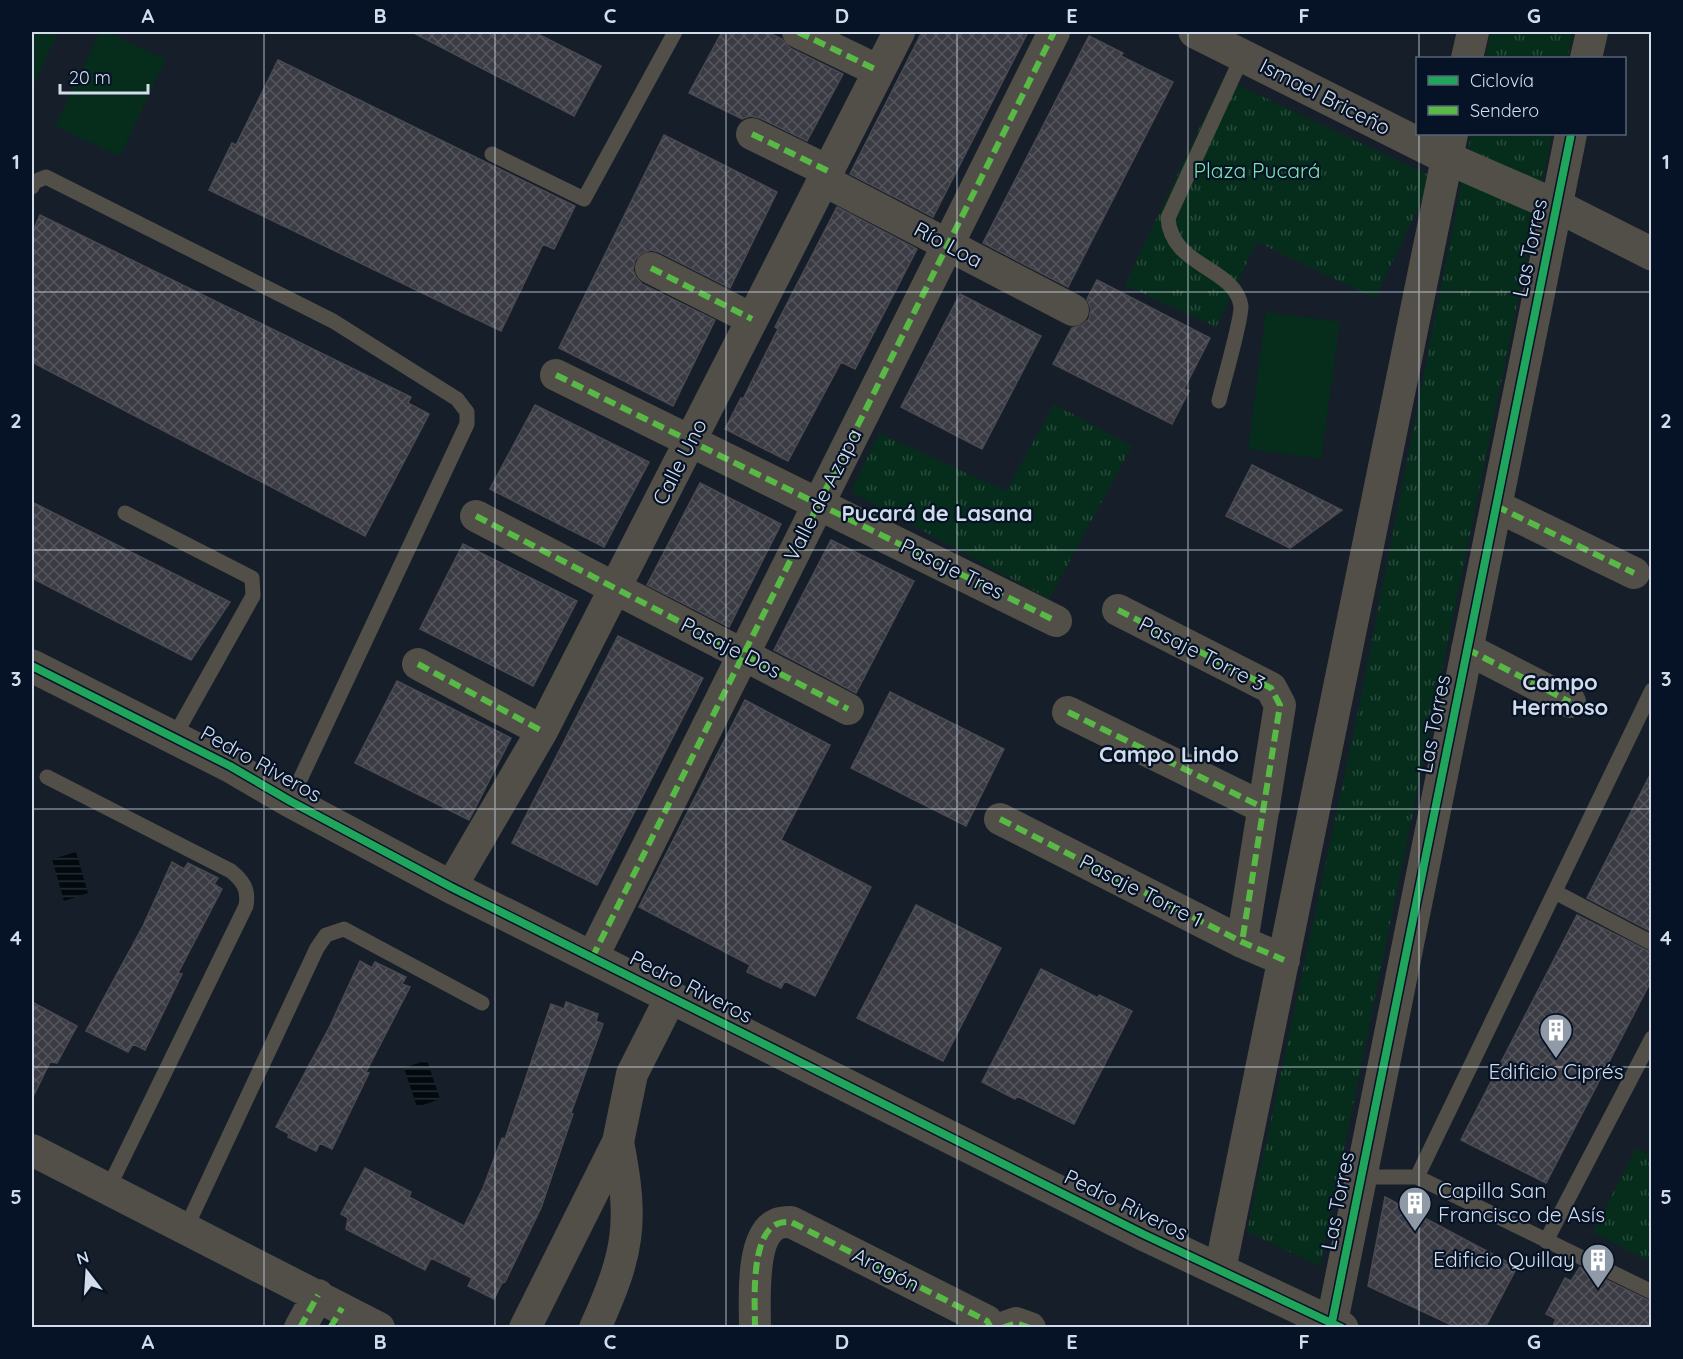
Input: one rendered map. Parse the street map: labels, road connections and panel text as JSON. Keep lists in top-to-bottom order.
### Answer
{
  "streets": {
    "street": [
      "Ismael Briceño",
      "Río Loa",
      "Las Torres",
      "Calle Uno",
      "Valle de Azapa",
      "Pasaje Tres",
      "Pasaje Dos",
      "Pasaje Torre 3",
      "Pedro Riveros",
      "Pasaje Torre 1",
      "Aragón"
    ]
  },
  "crossings": [
    ["Ismael Briceño", "Las Torres"],
    ["Río Loa", "Calle Uno"],
    ["Río Loa", "Valle de Azapa"],
    ["Las Torres", "Pedro Riveros"],
    ["Calle Uno", "Pasaje Tres"],
    ["Calle Uno", "Pasaje Dos"],
    ["Calle Uno", "Pedro Riveros"],
    ["Valle de Azapa", "Pasaje Tres"],
    ["Valle de Azapa", "Pasaje Dos"],
    ["Valle de Azapa", "Pedro Riveros"]
  ],
  "districts": ["Pucará de Lasana", "Campo Hermoso", "Campo Lindo"],
  "parks": ["Plaza Pucará"],
  "places": {
    "building": ["Edificio Ciprés", "Capilla San Francisco de Asís", "Edificio Quillay"]
  },
  "legend": ["Ciclovía", "Sendero"],
  "scale_bar": "20 m",
  "north": "top",
  "grid": {
    "columns": [
      "A",
      "B",
      "C",
      "D",
      "E",
      "F",
      "G"
    ],
    "rows": [
      "1",
      "2",
      "3",
      "4",
      "5"
    ]
  }
}
